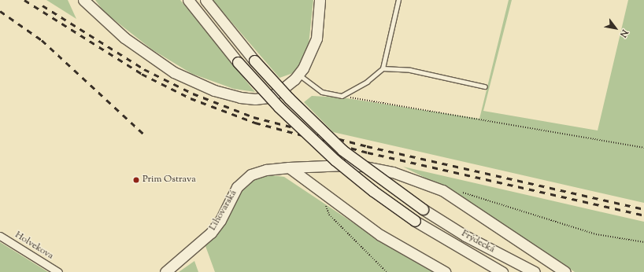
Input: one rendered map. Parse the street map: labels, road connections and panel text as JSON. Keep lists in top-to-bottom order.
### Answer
{
  "streets": {
    "main road": ["Lihovarská", "Frýdecká"],
    "street": ["Holvekova"]
  },
  "places": ["Prim Ostrava"],
  "north": "bottom right"
}
